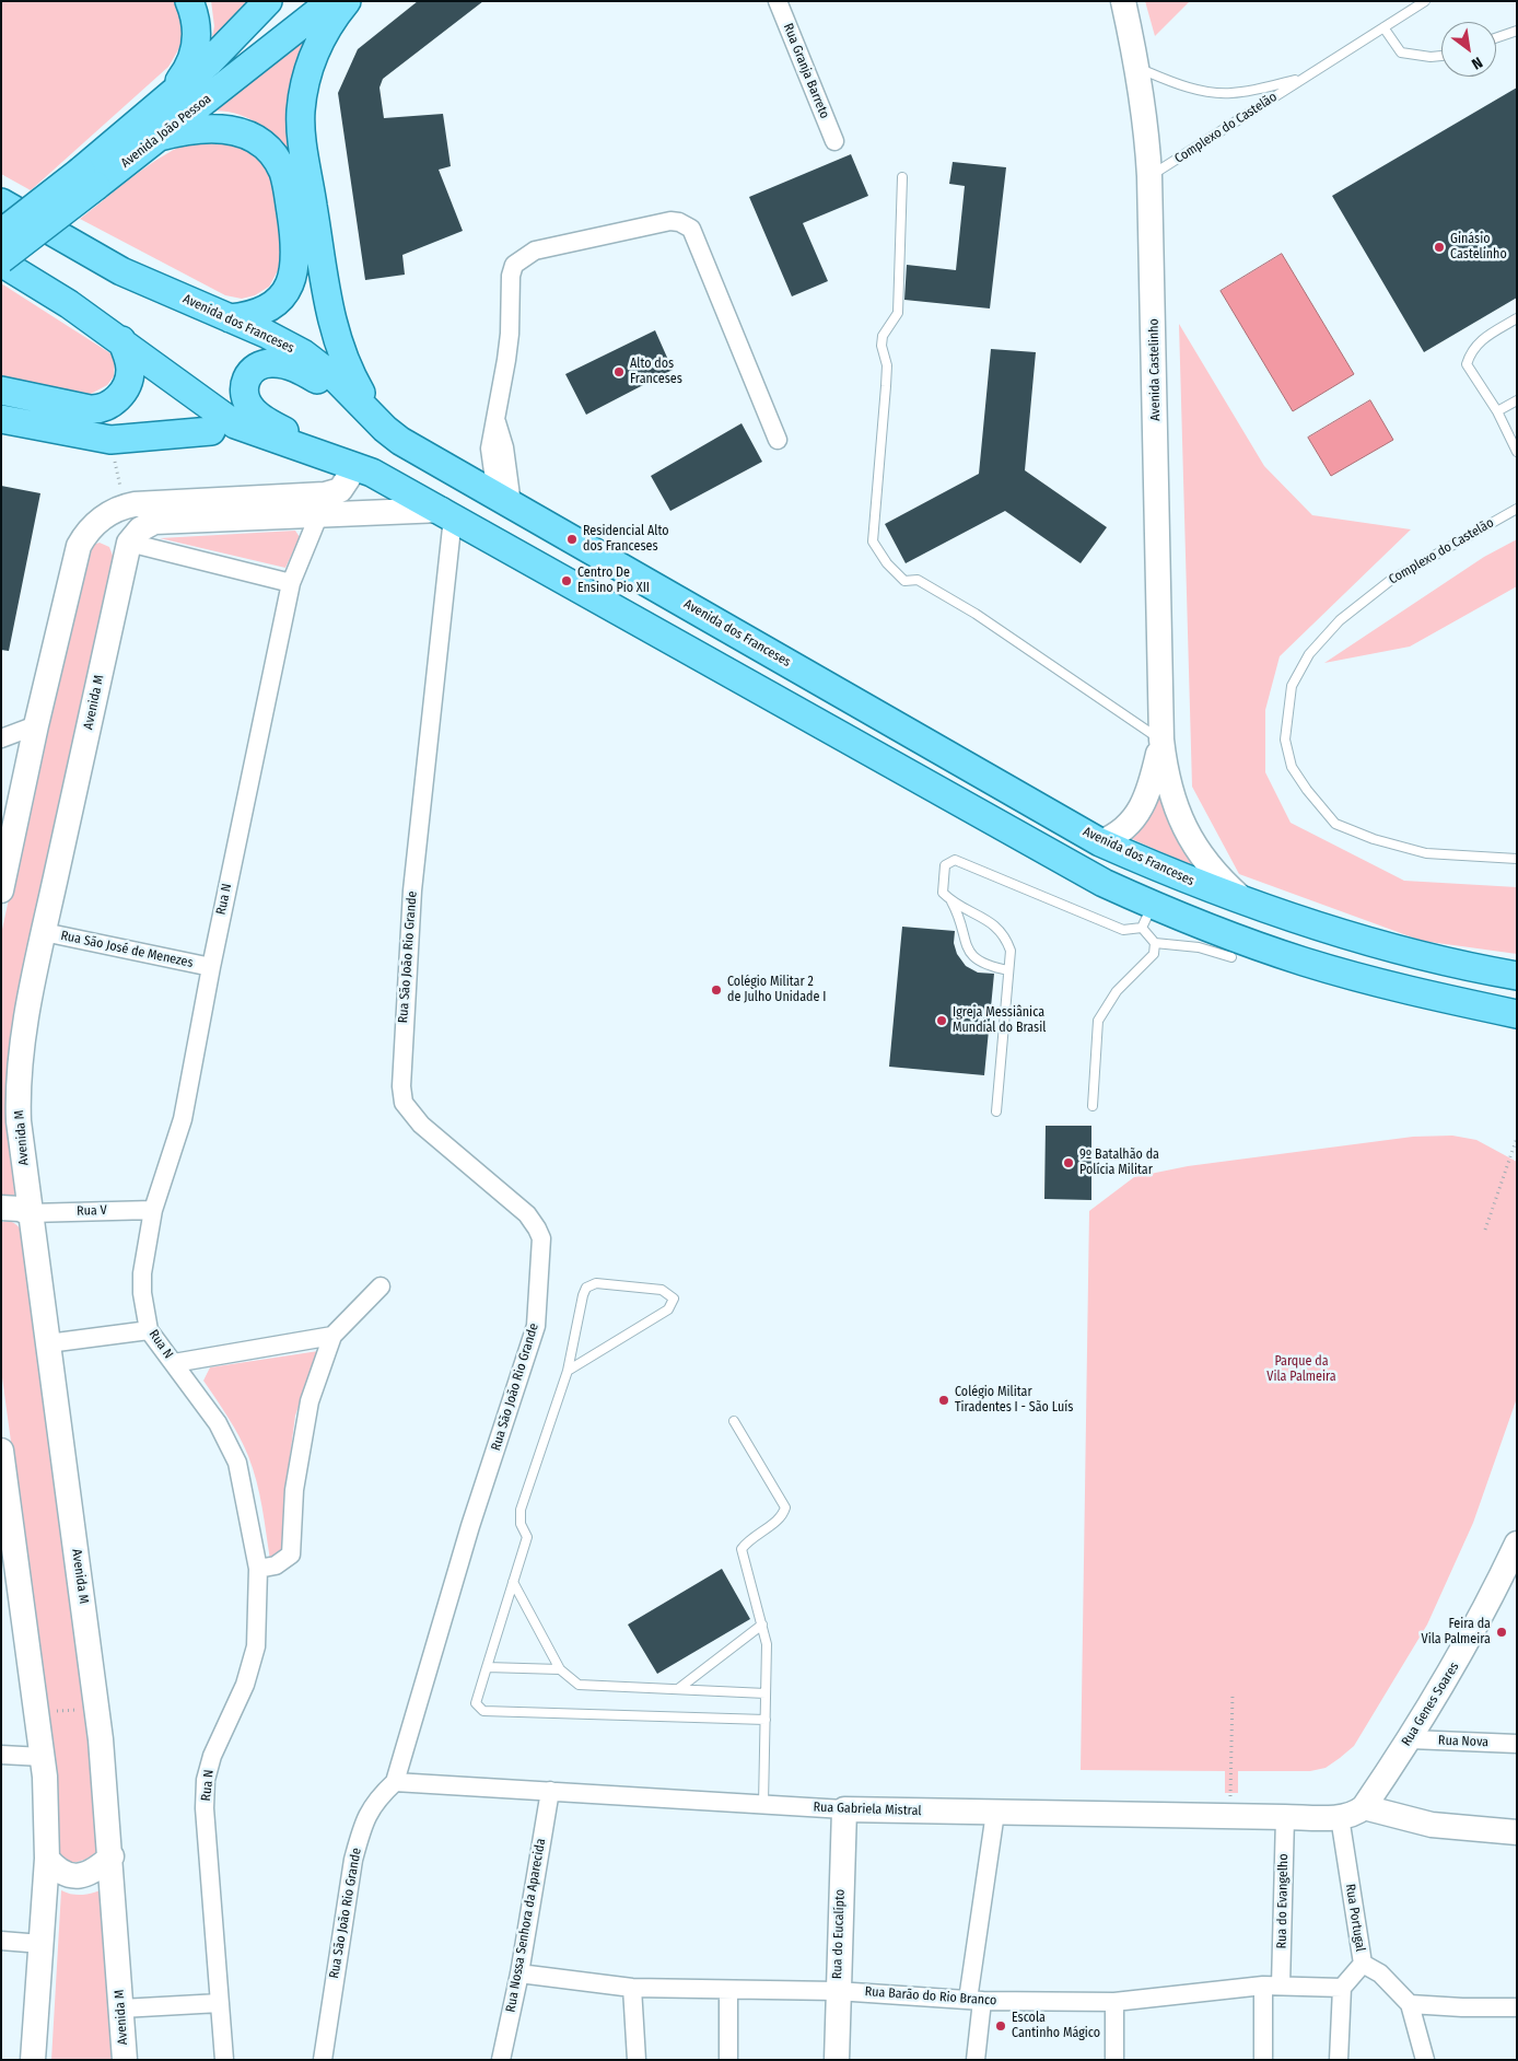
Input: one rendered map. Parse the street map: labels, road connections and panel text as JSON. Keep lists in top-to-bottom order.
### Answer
{
  "streets": {
    "main road": ["Avenida João Pessoa", "Avenida dos Franceses"],
    "street": [
      "Rua Granja Barreto",
      "Avenida Castelinho",
      "Avenida M",
      "Rua N",
      "Rua São José de Menezes",
      "Rua São João Rio Grande",
      "Rua V",
      "Rua Genes Soares",
      "Rua Nova",
      "Rua Gabriela Mistral",
      "Rua do Evangelho",
      "Rua Portugal",
      "Rua Nossa Senhora da Aparecida",
      "Rua do Eucalípto",
      "Rua Barão do Rio Branco"
    ],
    "lane": ["Complexo do Castelão"]
  },
  "crossings": [
    ["Complexo do Castelão", "Avenida Castelinho"],
    ["Avenida dos Franceses", "Avenida Castelinho"],
    ["Avenida M", "Rua São José de Menezes"],
    ["Avenida M", "Rua V"],
    ["Rua N", "Rua São José de Menezes"],
    ["Rua N", "Rua V"],
    ["Rua São João Rio Grande", "Rua Gabriela Mistral"],
    ["Rua Genes Soares", "Rua Nova"],
    ["Rua Gabriela Mistral", "Rua do Evangelho"],
    ["Rua Gabriela Mistral", "Rua Portugal"],
    ["Rua Gabriela Mistral", "Rua Nossa Senhora da Aparecida"],
    ["Rua Gabriela Mistral", "Rua do Eucalípto"],
    ["Rua do Evangelho", "Rua Barão do Rio Branco"],
    ["Rua Nossa Senhora da Aparecida", "Rua Barão do Rio Branco"],
    ["Rua do Eucalípto", "Rua Barão do Rio Branco"]
  ],
  "parks": ["Parque da Vila Palmeira"],
  "places": [
    "Ginásio Castelinho",
    "Alto dos Franceses",
    "Residencial Alto dos Franceses",
    "Centro De Ensino Pio XII",
    "Colégio Militar 2 de Julho Unidade I",
    "Igreja Messiânica Mundial do Brasil",
    "9º Batalhão da Polícia Militar",
    "Colégio Militar Tiradentes I - São Luís",
    "Feira da Vila Palmeira",
    "Escola Cantinho Mágico"
  ],
  "north": "bottom right"
}
